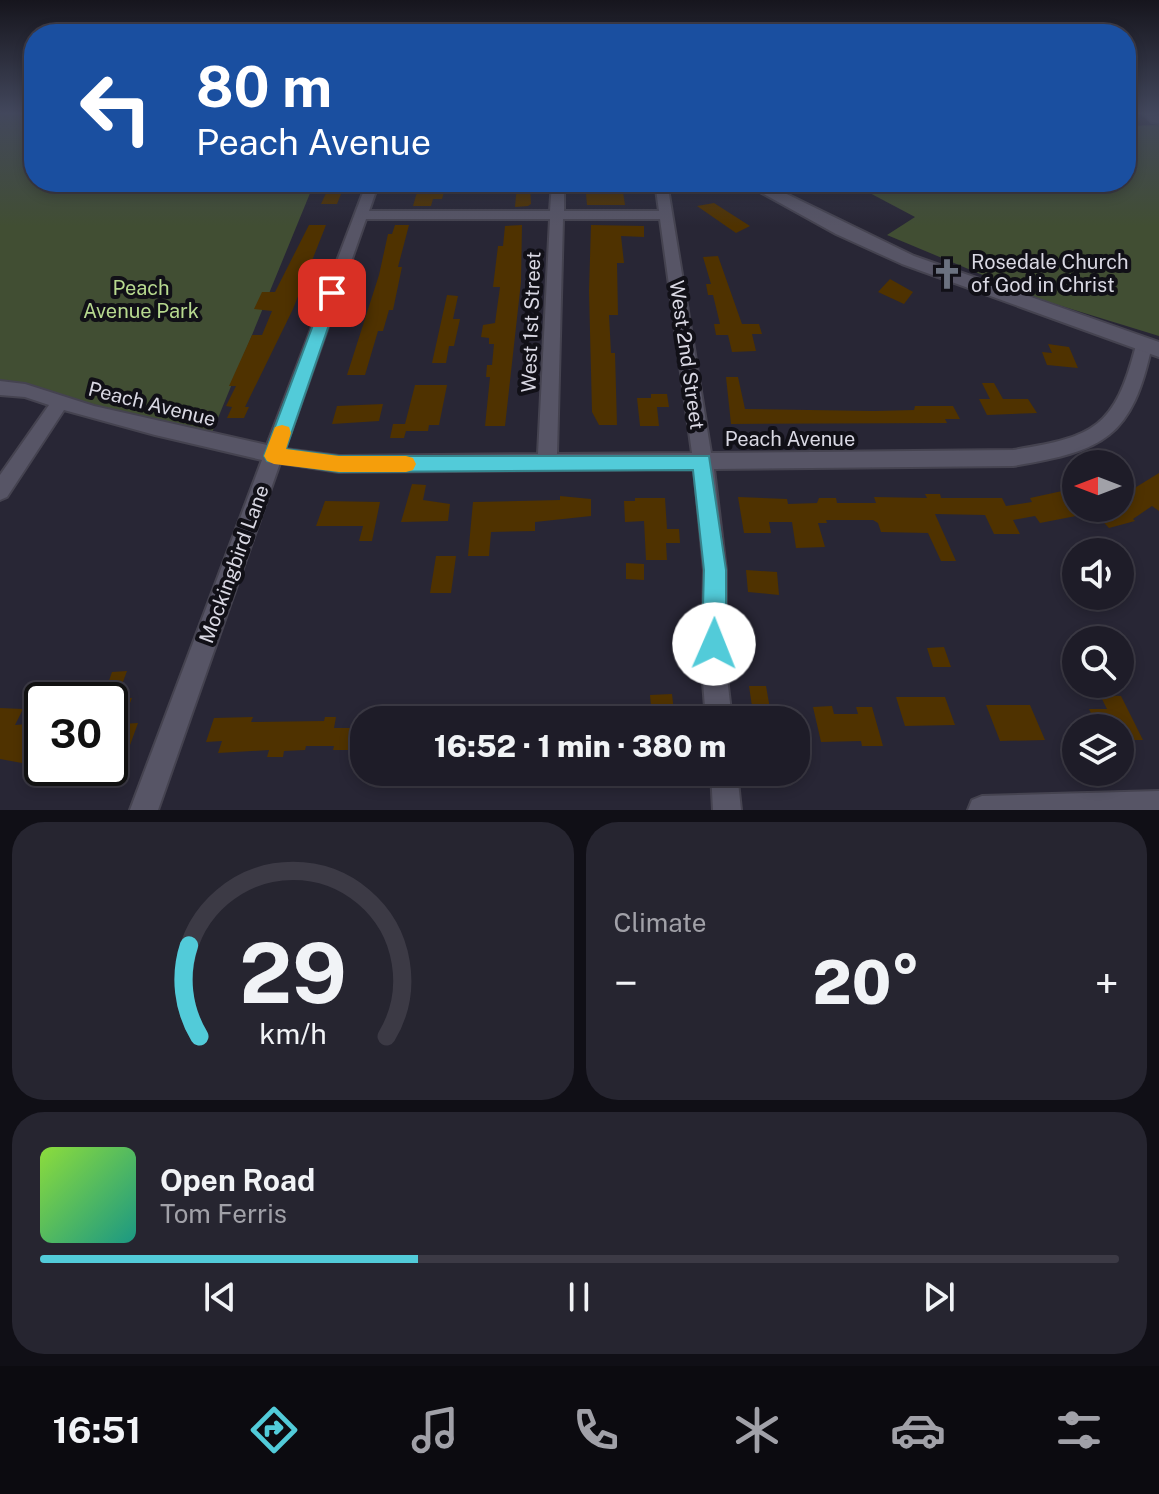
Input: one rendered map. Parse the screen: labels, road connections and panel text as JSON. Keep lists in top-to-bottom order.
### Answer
{
  "streets": {
    "street": [
      "West 1st Street",
      "West 2nd Street",
      "Peach Avenue",
      "Mockingbird Lane"
    ]
  },
  "crossings": [
    ["West 1st Street", "Peach Avenue"],
    ["West 2nd Street", "Peach Avenue"],
    ["Peach Avenue", "Mockingbird Lane"]
  ],
  "parks": ["Peach Avenue Park"],
  "places": {
    "church": ["Rosedale Church of God in Christ"]
  },
  "north": "left",
  "page": {
    "turn": ["80 m", "Peach Avenue"],
    "limit": "30",
    "trip": "16:52 · 1 min · 380 m",
    "tile": "Climate",
    "heat": ["−", "20°", "+"],
    "song": ["Open Road", "Tom Ferris"],
    "tabs": "16:51",
    "gauge": ["29", "km/h"]
  }
}
